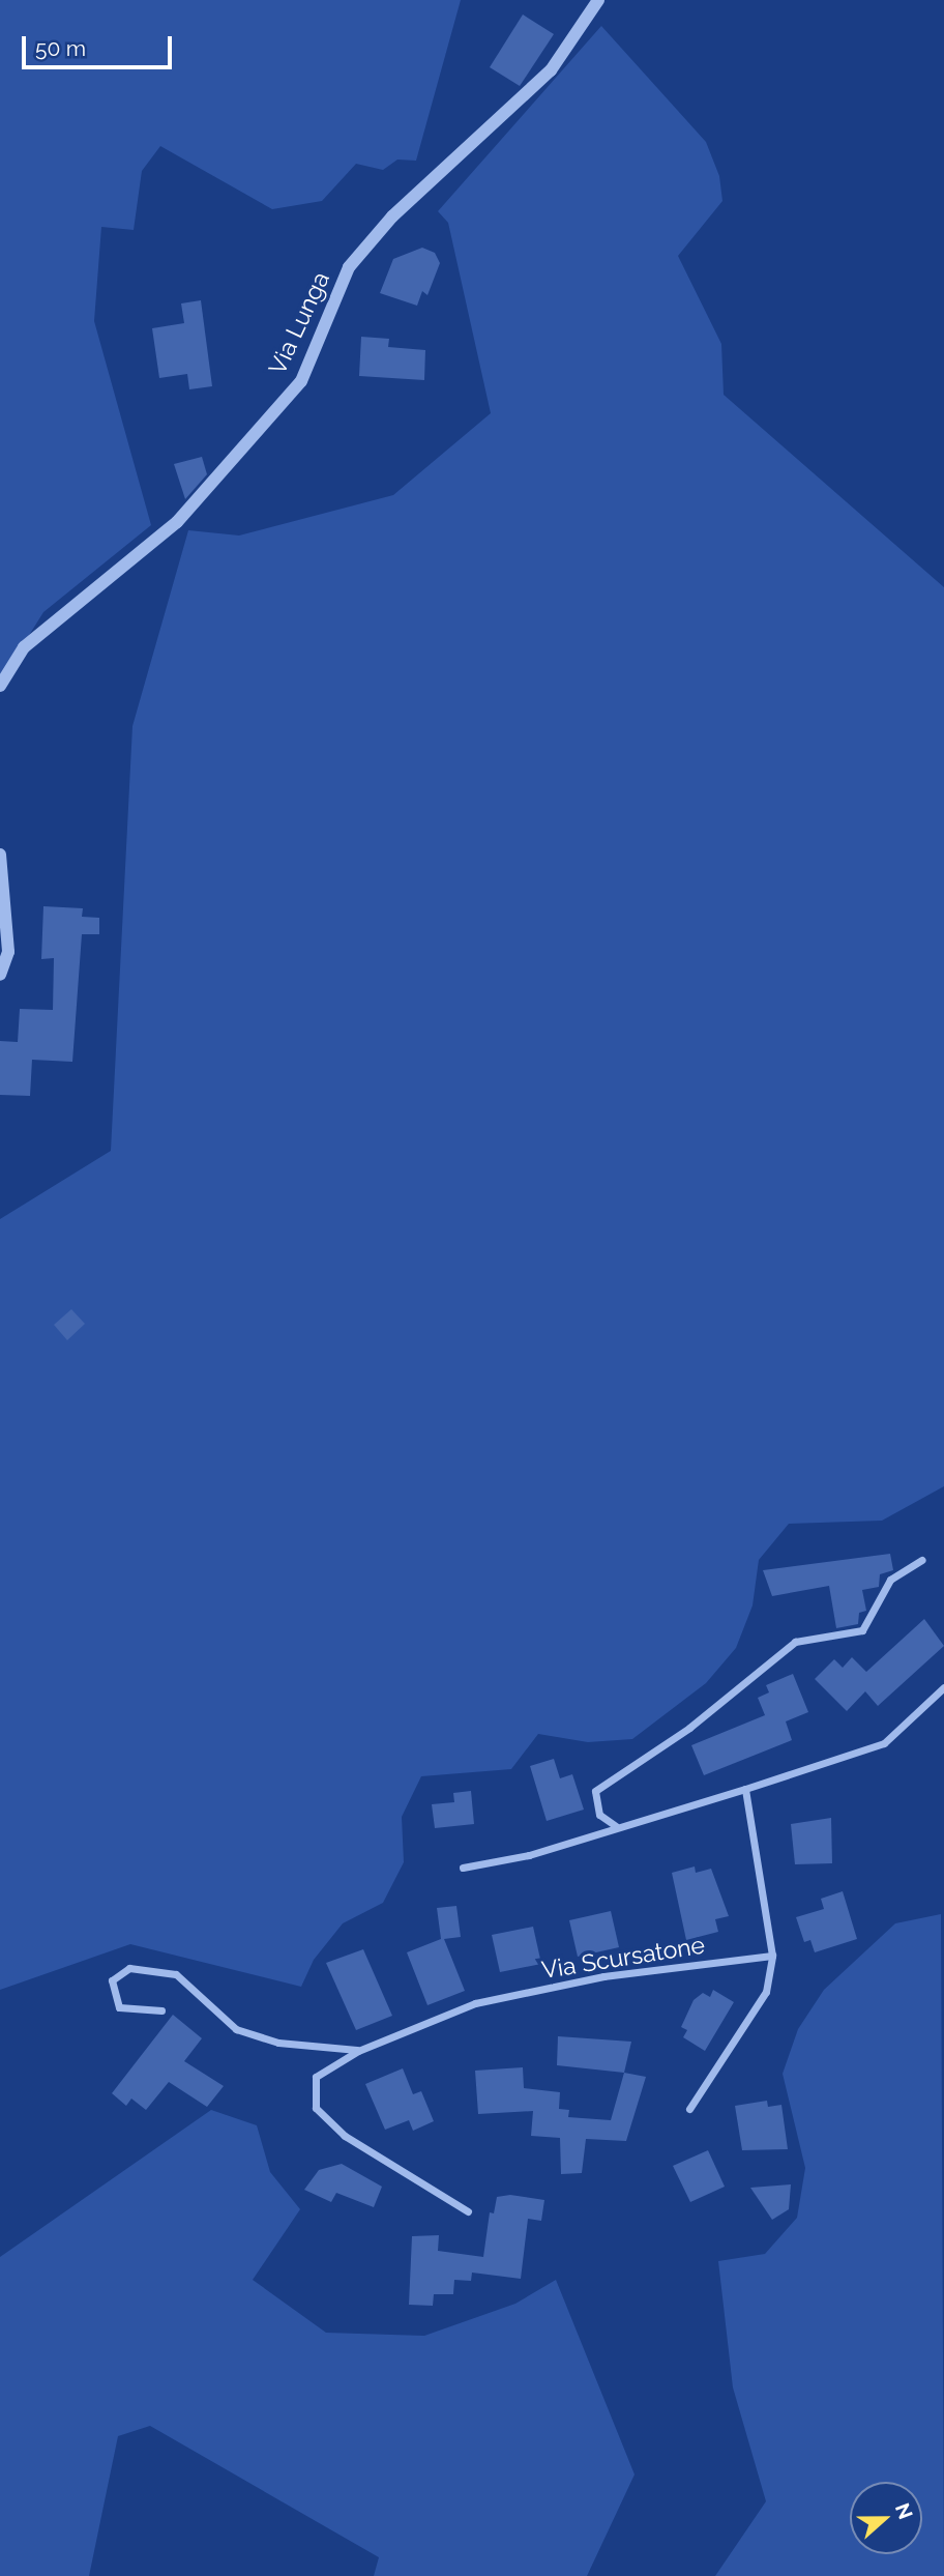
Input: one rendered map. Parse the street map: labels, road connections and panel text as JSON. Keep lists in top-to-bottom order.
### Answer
{
  "streets": {
    "street": ["Via Lunga", "Via Scursatone"]
  },
  "scale_bar": "50 m",
  "north": "right"
}
